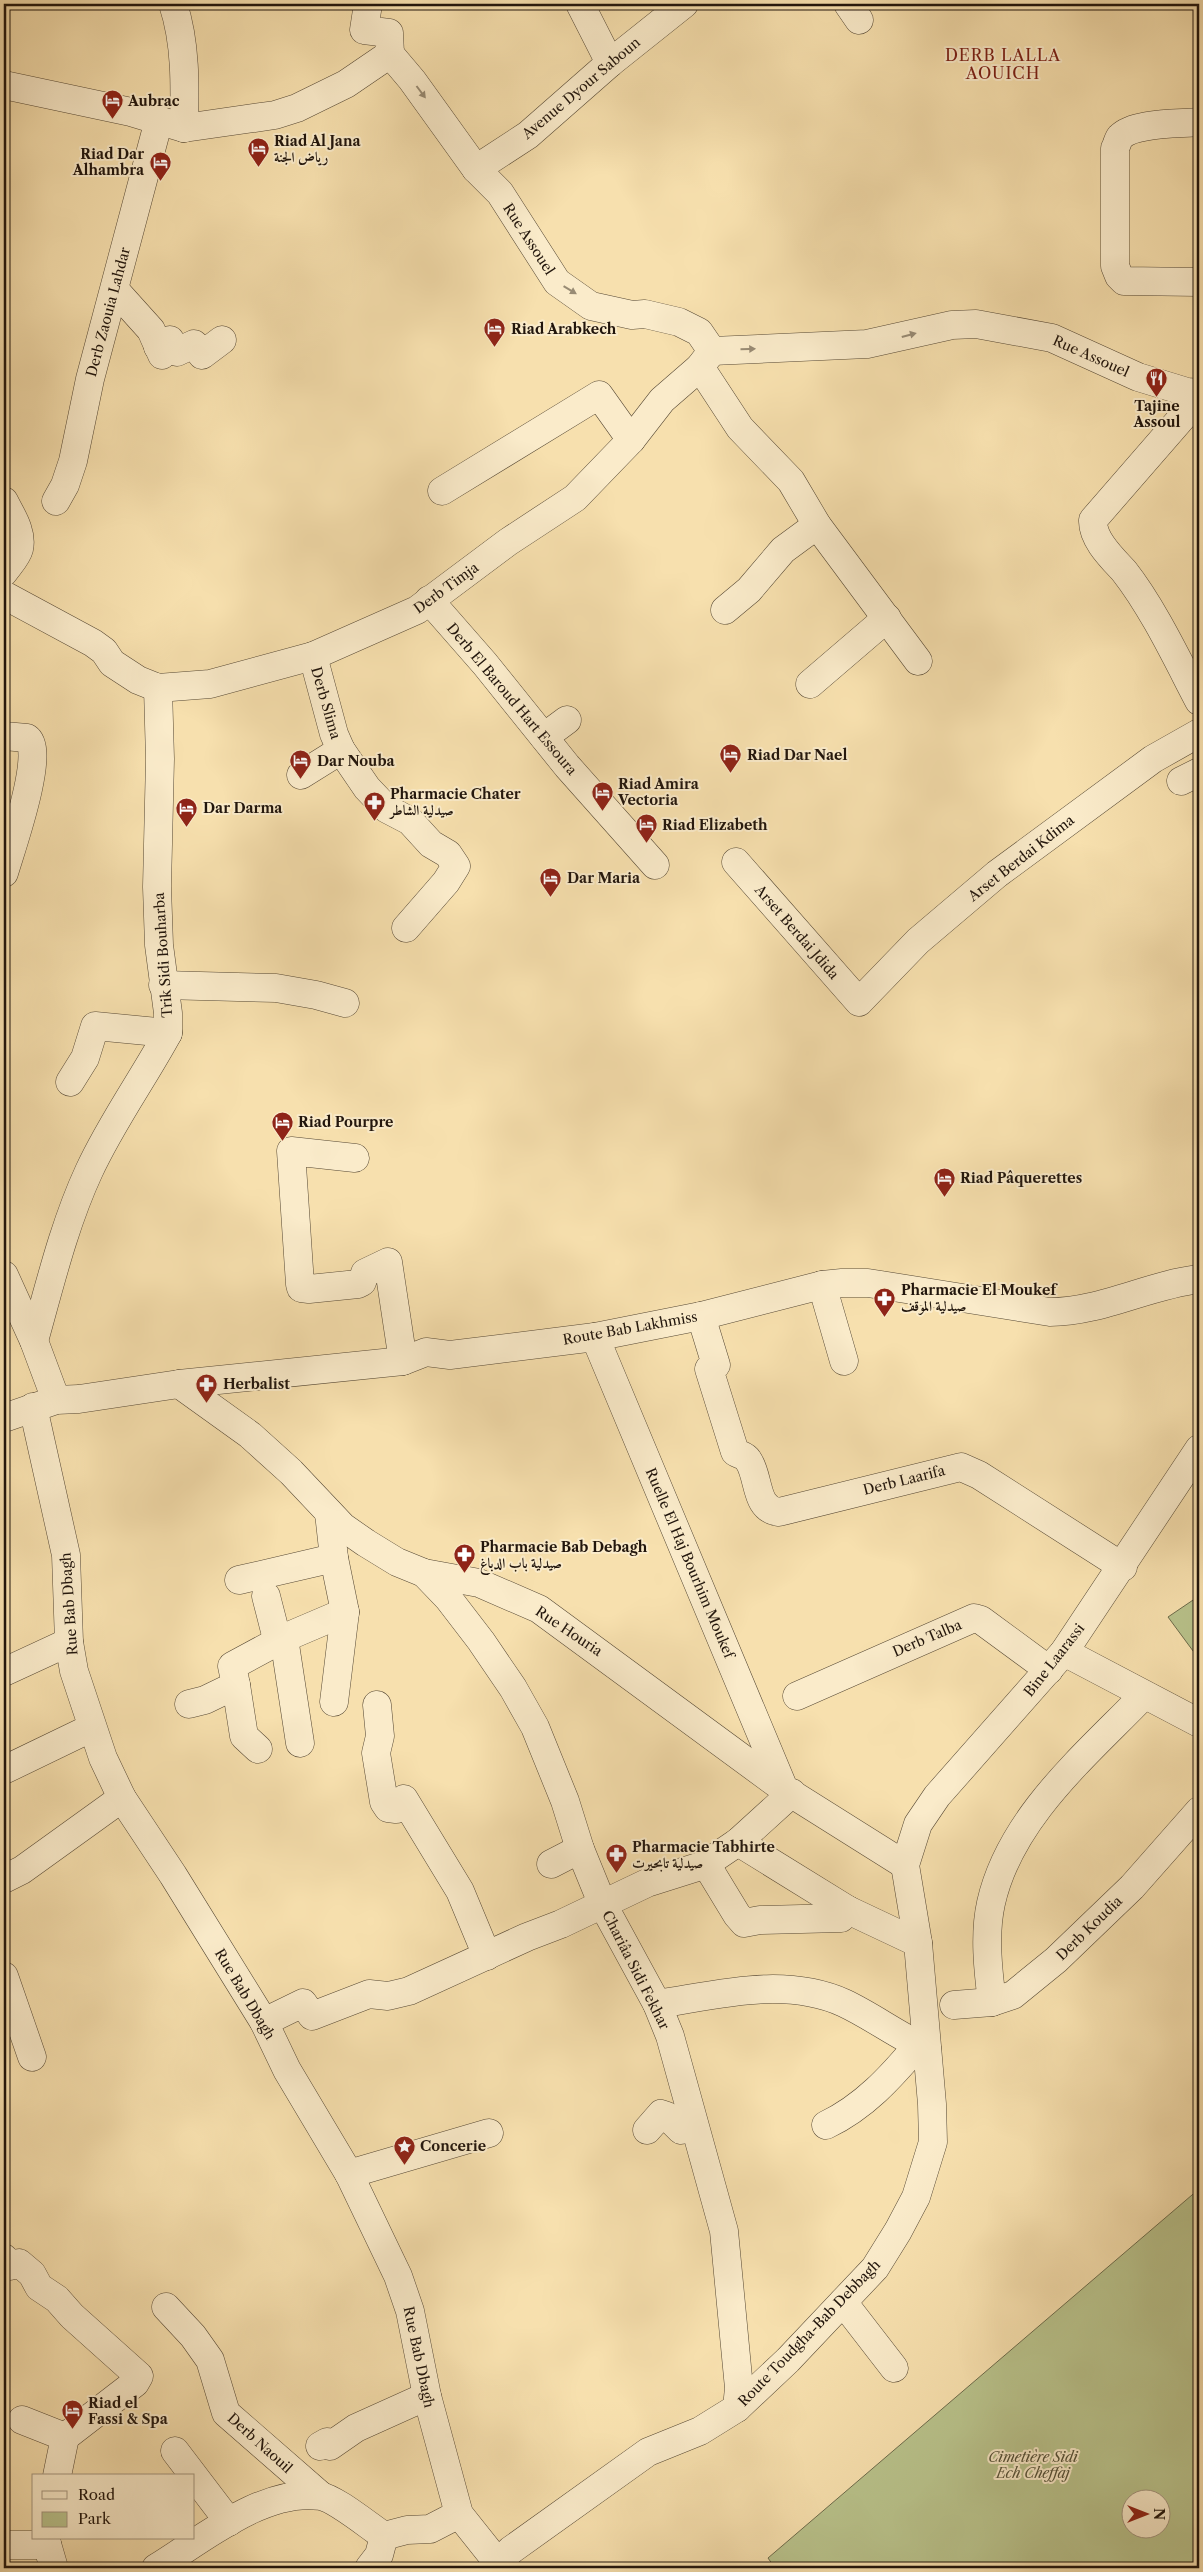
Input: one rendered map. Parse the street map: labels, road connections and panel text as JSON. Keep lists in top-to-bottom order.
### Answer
{
  "streets": {
    "street": [
      "Avenue Dyour Saboun",
      "Rue Assouel",
      "Derb Zaouia Lahdar",
      "Derb Timja",
      "Derb El Baroud Hart Essoura",
      "Derb Slima",
      "Arset Berdai Kdima",
      "Arset Berdai Jdida",
      "Trik Sidi Bouharba",
      "Route Bab Lakhmiss",
      "Derb Laarifa",
      "Ruelle El Haj Bourhim Moukef",
      "Rue Bab Dbagh",
      "Rue Houria",
      "Derb Talba",
      "Bine Laarassi",
      "Derb Koudia",
      "Chariâa Sidi Fekhar",
      "Route Toudgha-Bab Debbagh",
      "Derb Naouil"
    ]
  },
  "crossings": [
    ["Avenue Dyour Saboun", "Rue Assouel"],
    ["Rue Assouel", "Derb Timja"],
    ["Derb Timja", "Derb El Baroud Hart Essoura"],
    ["Derb Timja", "Derb Slima"],
    ["Derb Timja", "Trik Sidi Bouharba"],
    ["Arset Berdai Kdima", "Arset Berdai Jdida"],
    ["Trik Sidi Bouharba", "Rue Bab Dbagh"],
    ["Route Bab Lakhmiss", "Derb Laarifa"],
    ["Route Bab Lakhmiss", "Ruelle El Haj Bourhim Moukef"],
    ["Route Bab Lakhmiss", "Rue Bab Dbagh"],
    ["Route Bab Lakhmiss", "Rue Houria"],
    ["Derb Laarifa", "Bine Laarassi"],
    ["Ruelle El Haj Bourhim Moukef", "Rue Houria"],
    ["Rue Bab Dbagh", "Route Toudgha-Bab Debbagh"],
    ["Rue Houria", "Bine Laarassi"],
    ["Rue Houria", "Chariâa Sidi Fekhar"],
    ["Rue Houria", "Route Toudgha-Bab Debbagh"],
    ["Derb Talba", "Bine Laarassi"],
    ["Bine Laarassi", "Route Toudgha-Bab Debbagh"],
    ["Chariâa Sidi Fekhar", "Route Toudgha-Bab Debbagh"]
  ],
  "one_way": ["Rue Assouel"],
  "districts": ["DERB LALLA AOUICH"],
  "parks": ["Cimetière Sidi Ech Cheffaj"],
  "places": {
    "hotel": [
      "Aubrac",
      "Riad Al Jana رياض الجنة",
      "Riad Dar Alhambra",
      "Riad Arabkech",
      "Riad Dar Nael",
      "Dar Nouba",
      "Riad Amira Vectoria",
      "Dar Darma",
      "Riad Elizabeth",
      "Dar Maria",
      "Riad Pourpre",
      "Riad Pâquerettes",
      "Riad el Fassi & Spa"
    ],
    "restaurant": ["Tajine Assoul"],
    "pharmacy": [
      "Pharmacie Chater صيدلية الشاطر",
      "Pharmacie El Moukef صيدلية الموقف",
      "Herbalist",
      "Pharmacie Bab Debagh صيدلية باب الدباغ",
      "Pharmacie Tabhirte صيدلية تابحيرت"
    ],
    "place": ["Concerie"]
  },
  "legend": ["Road", "Park"],
  "north": "right"
}
